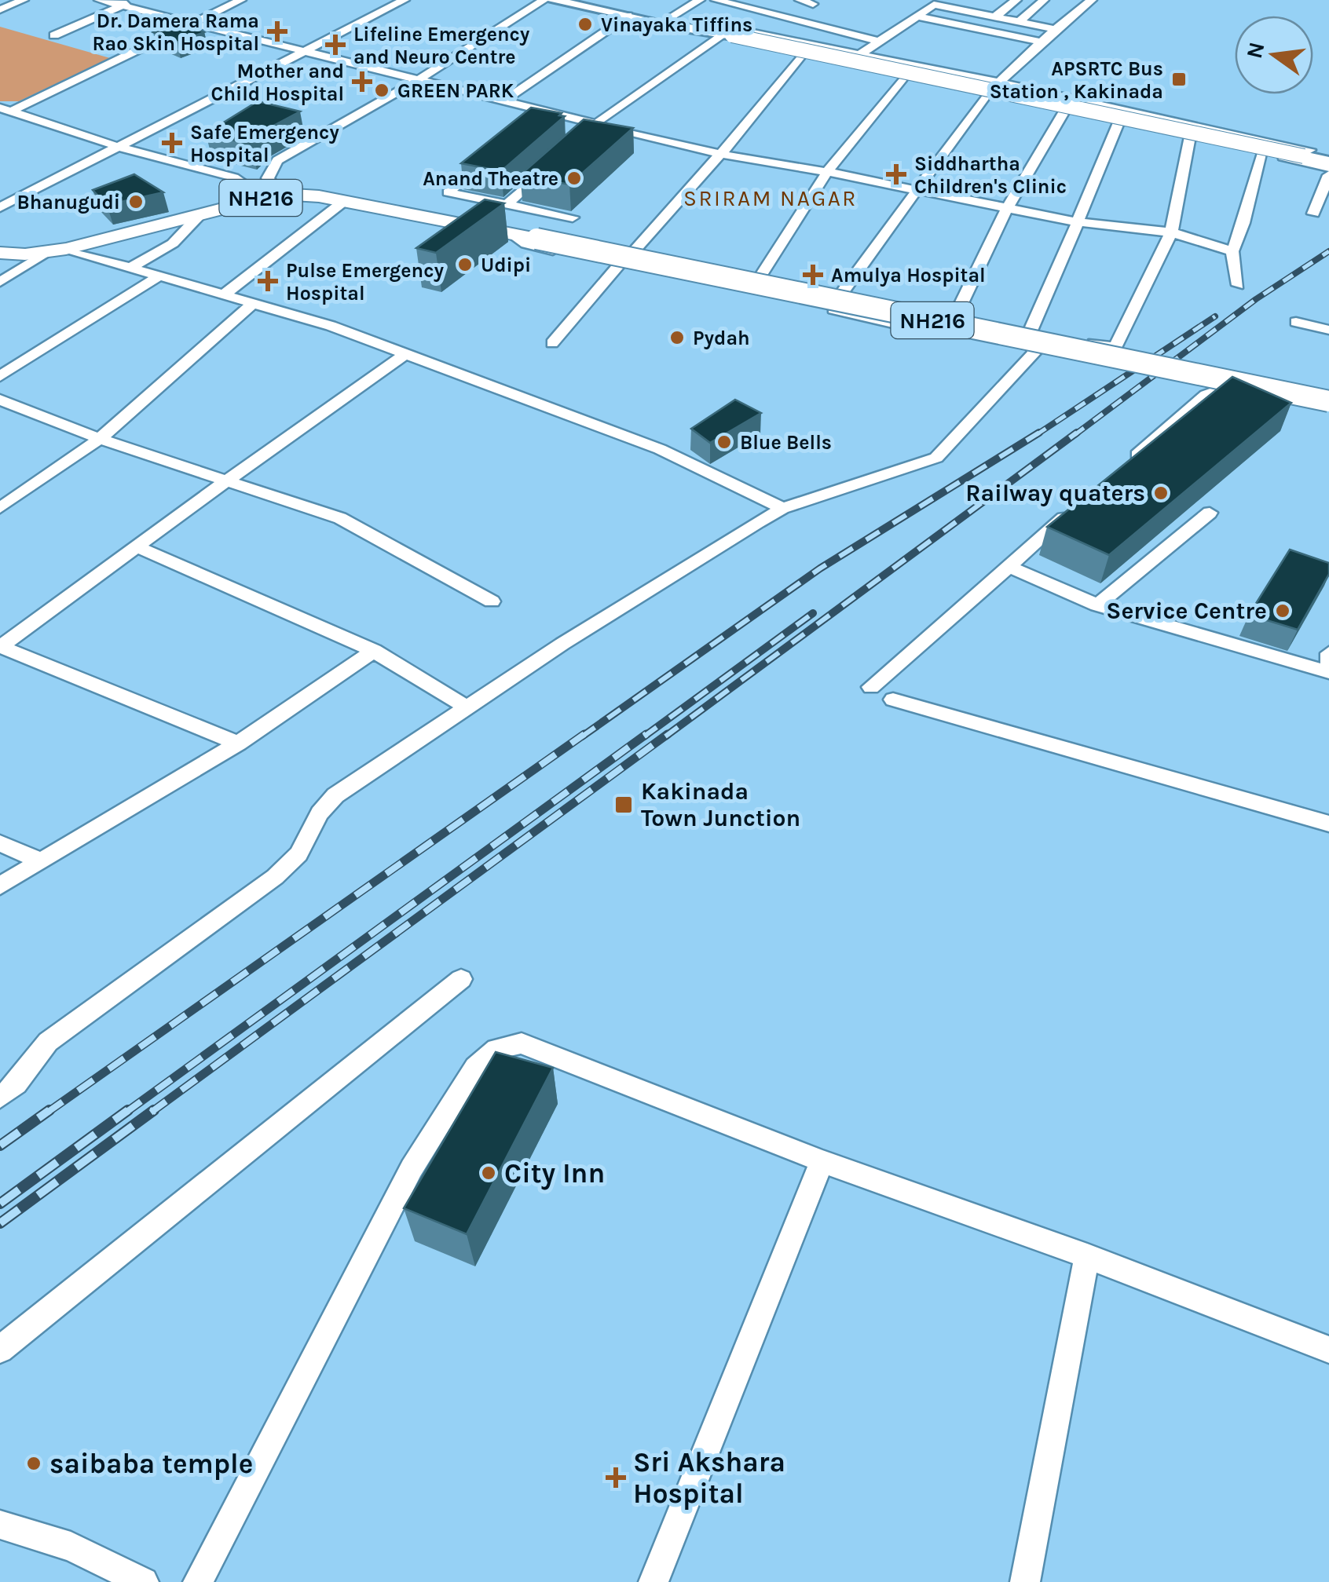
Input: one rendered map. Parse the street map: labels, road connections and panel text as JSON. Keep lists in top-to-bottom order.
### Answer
{
  "streets": {
    "highway": ["NH216"]
  },
  "districts": ["SRIRAM NAGAR"],
  "places": {
    "other": [
      "Vinayaka Tiffins",
      "GREEN PARK",
      "Anand Theatre",
      "Bhanugudi",
      "Udipi",
      "Pydah",
      "Blue Bells",
      "Railway quaters",
      "Service Centre",
      "City Inn",
      "saibaba temple"
    ],
    "health": [
      "Dr. Damera Rama Rao Skin Hospital",
      "Lifeline Emergency and Neuro Centre",
      "Mother and Child Hospital",
      "Safe Emergency Hospital",
      "Siddhartha Children's Clinic",
      "Amulya Hospital",
      "Pulse Emergency Hospital",
      "Sri Akshara Hospital"
    ],
    "transit": ["APSRTC Bus Station , Kakinada", "Kakinada Town Junction"]
  },
  "north": "left"
}
